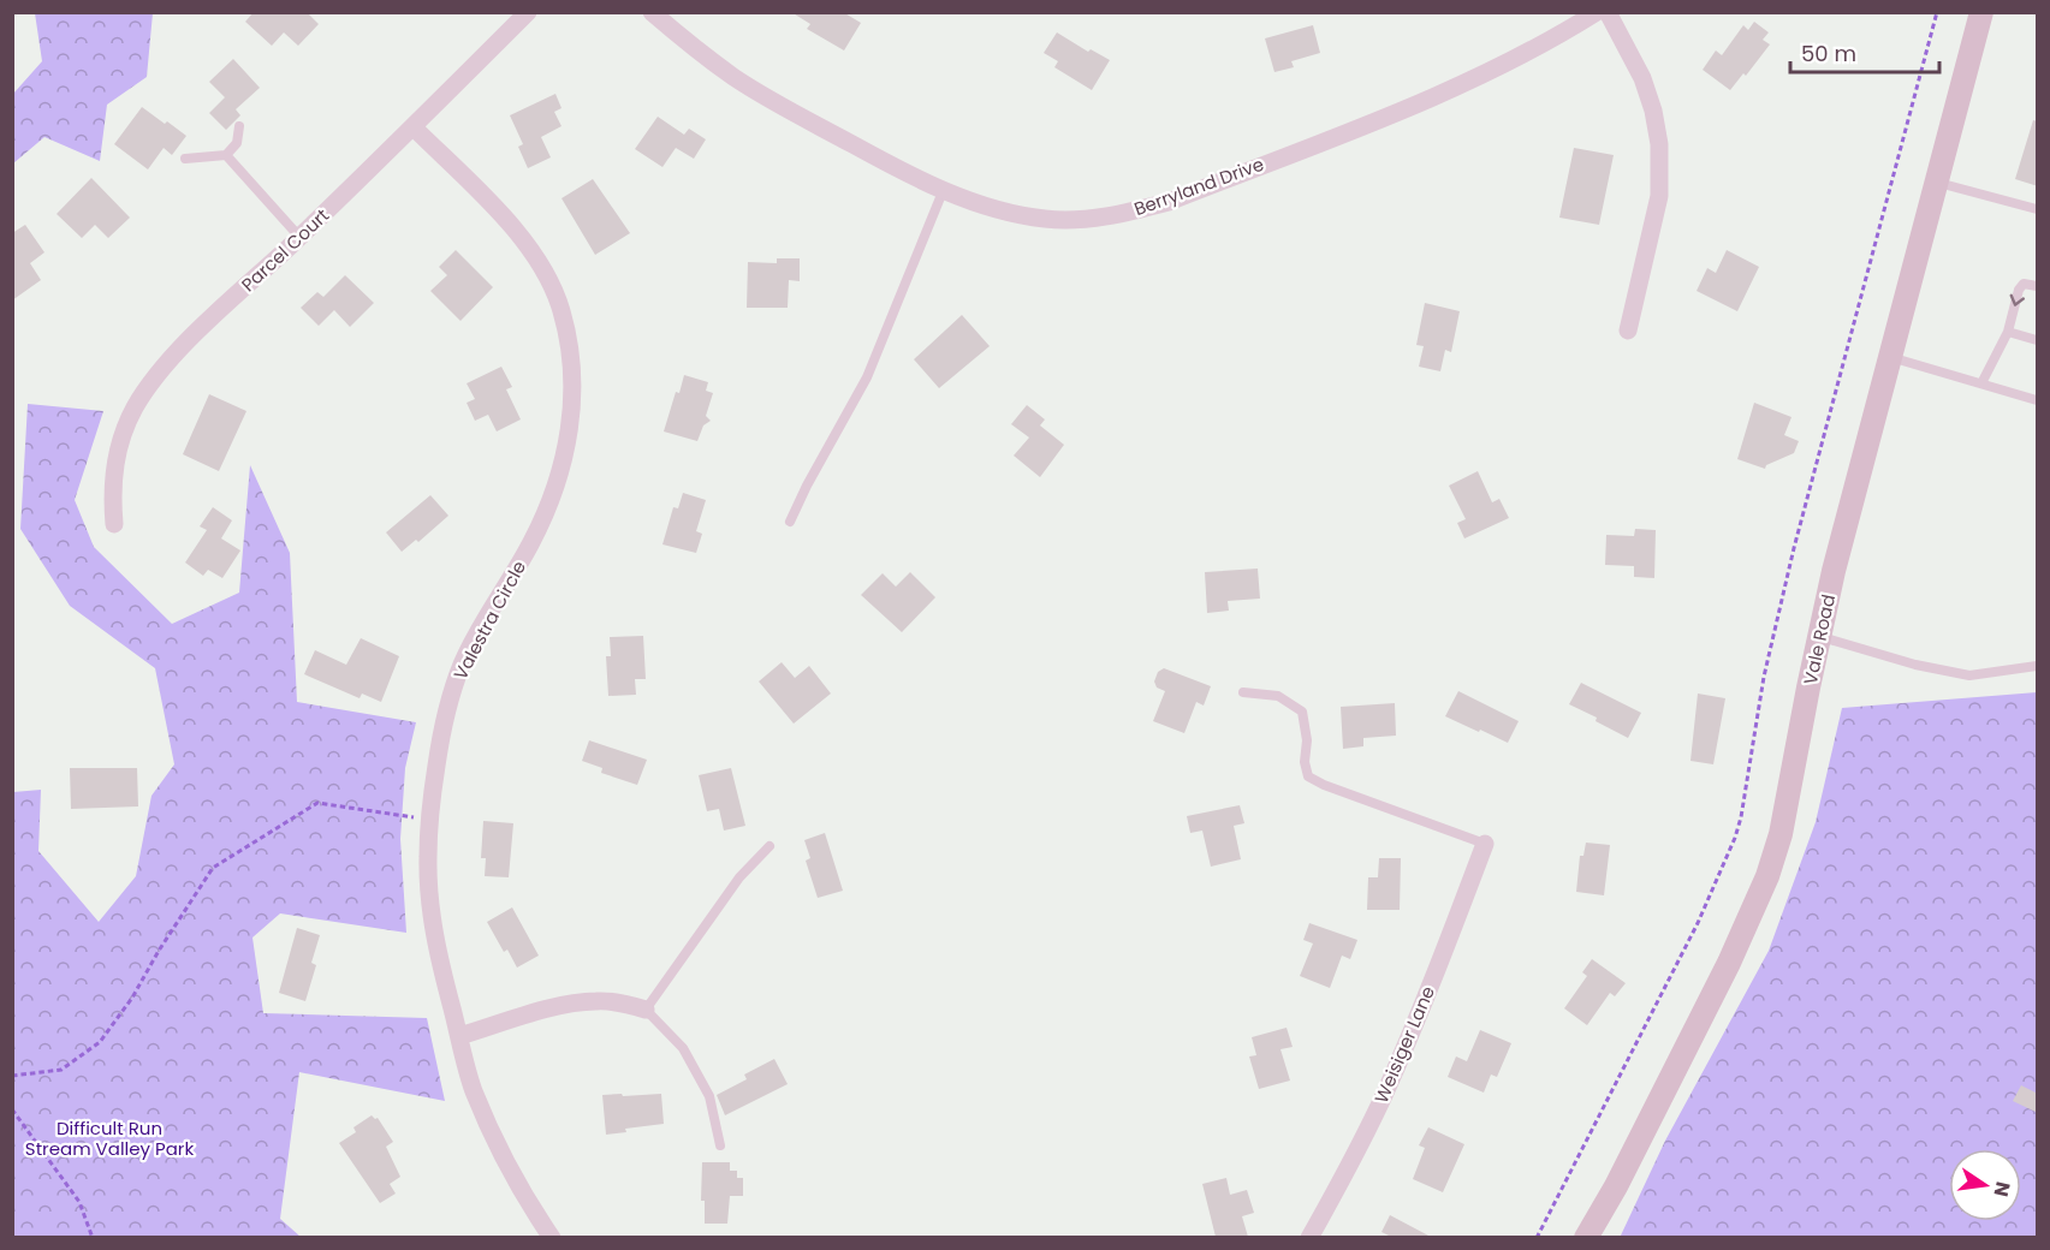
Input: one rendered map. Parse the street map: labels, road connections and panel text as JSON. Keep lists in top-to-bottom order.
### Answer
{
  "streets": {
    "main road": ["Vale Road"],
    "street": [
      "Berryland Drive",
      "Parcel Court",
      "Valestra Circle",
      "Weisiger Lane"
    ]
  },
  "crossings": [
    ["Parcel Court", "Valestra Circle"]
  ],
  "parks": ["Difficult Run Stream Valley Park"],
  "scale_bar": "50 m",
  "north": "right"
}
